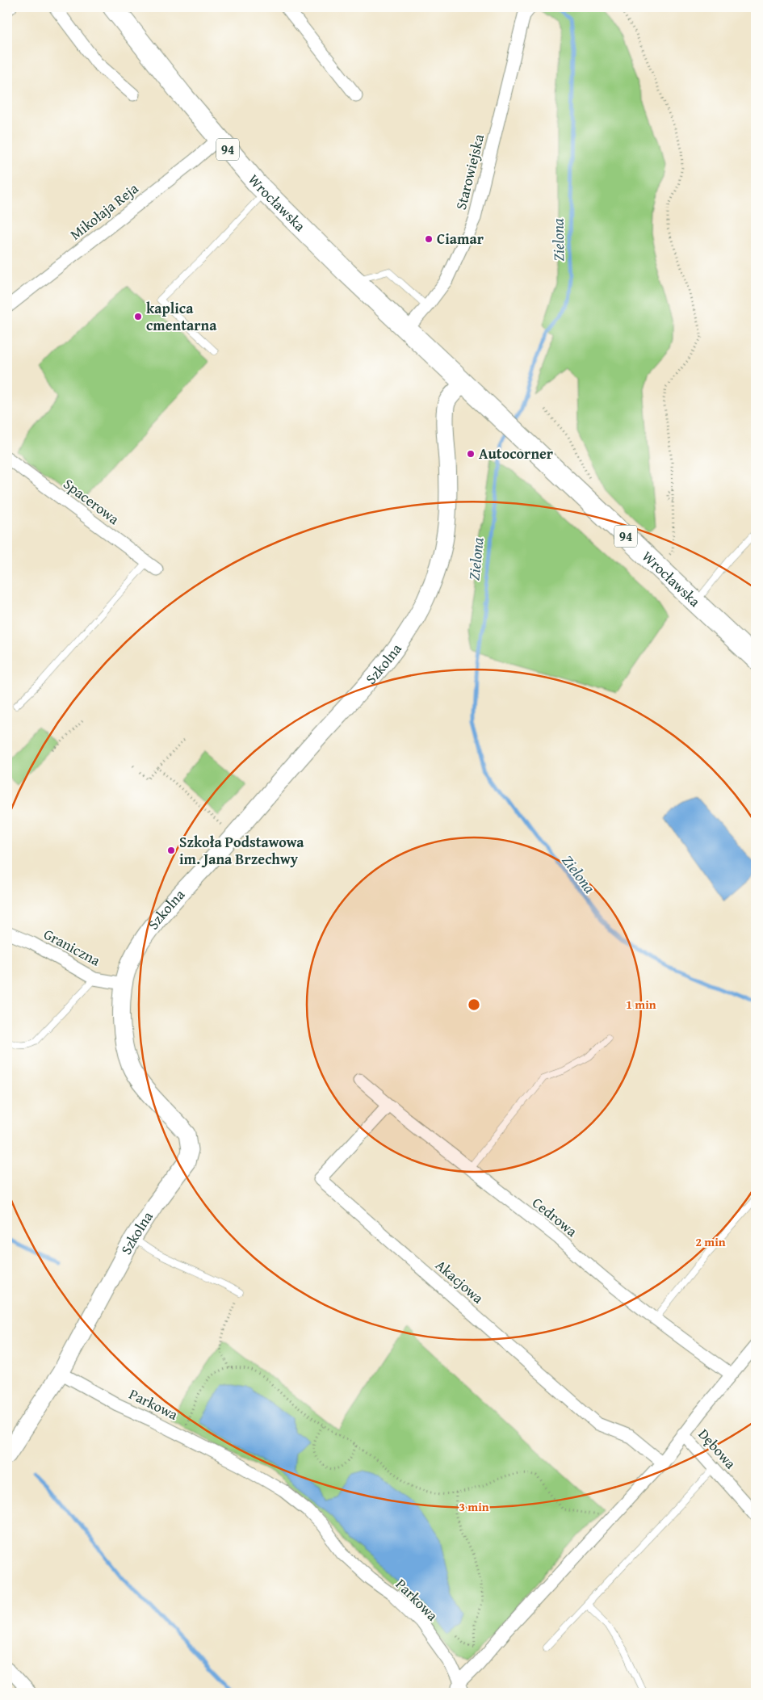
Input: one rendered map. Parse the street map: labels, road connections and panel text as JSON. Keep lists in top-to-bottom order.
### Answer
{
  "streets": {
    "main road": ["94", "Wrocławska"],
    "street": [
      "Starowiejska",
      "Mikołaja Reja",
      "Spacerowa",
      "Szkolna",
      "Graniczna",
      "Cedrowa",
      "Akacjowa",
      "Parkowa",
      "Dębowa"
    ]
  },
  "crossings": [
    ["94", "Starowiejska"],
    ["94", "Wrocławska"],
    ["94", "Szkolna"],
    ["Wrocławska", "Mikołaja Reja"],
    ["Wrocławska", "Szkolna"],
    ["Szkolna", "Graniczna"],
    ["Szkolna", "Parkowa"],
    ["Cedrowa", "Akacjowa"],
    ["Cedrowa", "Dębowa"],
    ["Akacjowa", "Parkowa"],
    ["Parkowa", "Dębowa"]
  ],
  "water": ["Zielona"],
  "places": [
    "Ciamar",
    "kaplica cmentarna",
    "Autocorner",
    "Szkoła Podstawowa im. Jana Brzechwy"
  ],
  "rings": ["1 min", "2 min", "3 min"]
}
